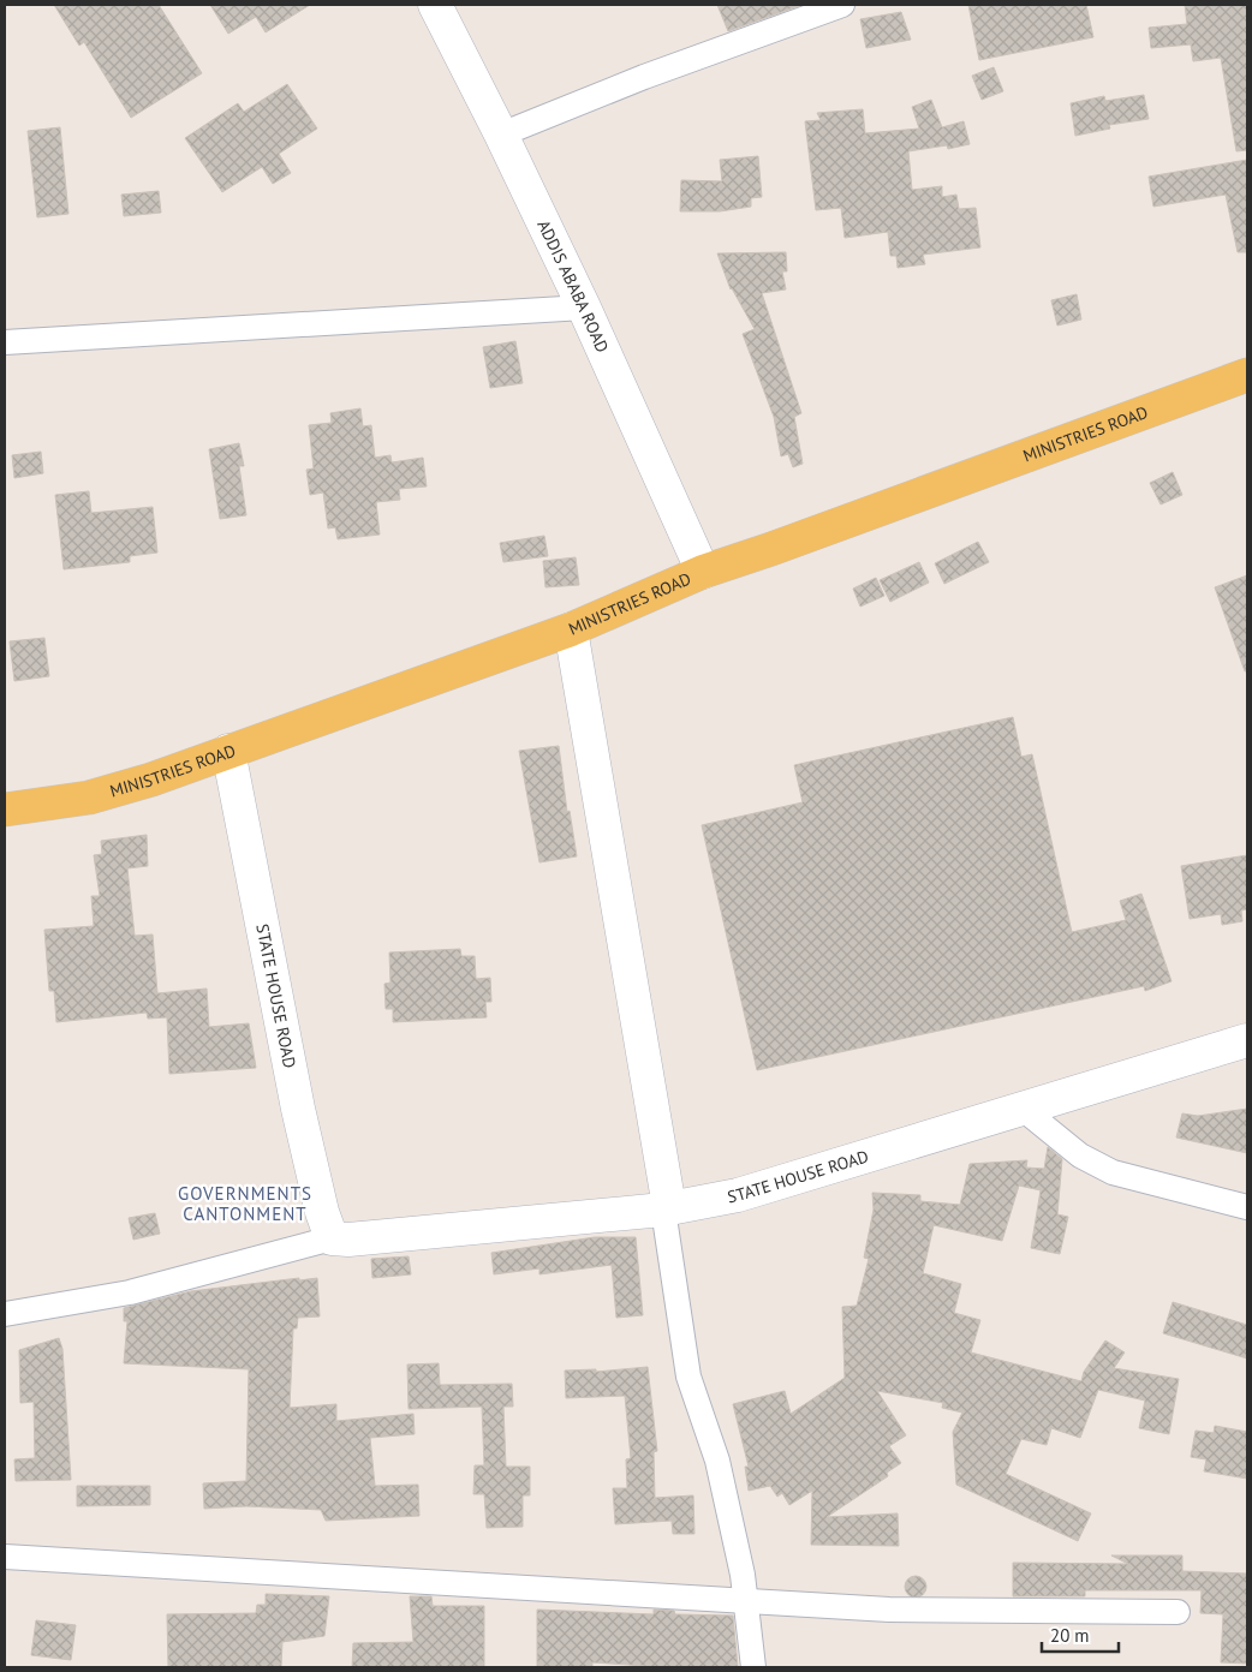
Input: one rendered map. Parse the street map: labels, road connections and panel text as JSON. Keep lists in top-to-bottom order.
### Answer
{
  "streets": {
    "main road": ["ADDIS ABABA ROAD", "MINISTRIES ROAD", "STATE HOUSE ROAD"]
  },
  "crossings": [
    ["ADDIS ABABA ROAD", "MINISTRIES ROAD"],
    ["MINISTRIES ROAD", "STATE HOUSE ROAD"]
  ],
  "districts": ["GOVERNMENTS CANTONMENT"],
  "scale_bar": "20 m"
}
